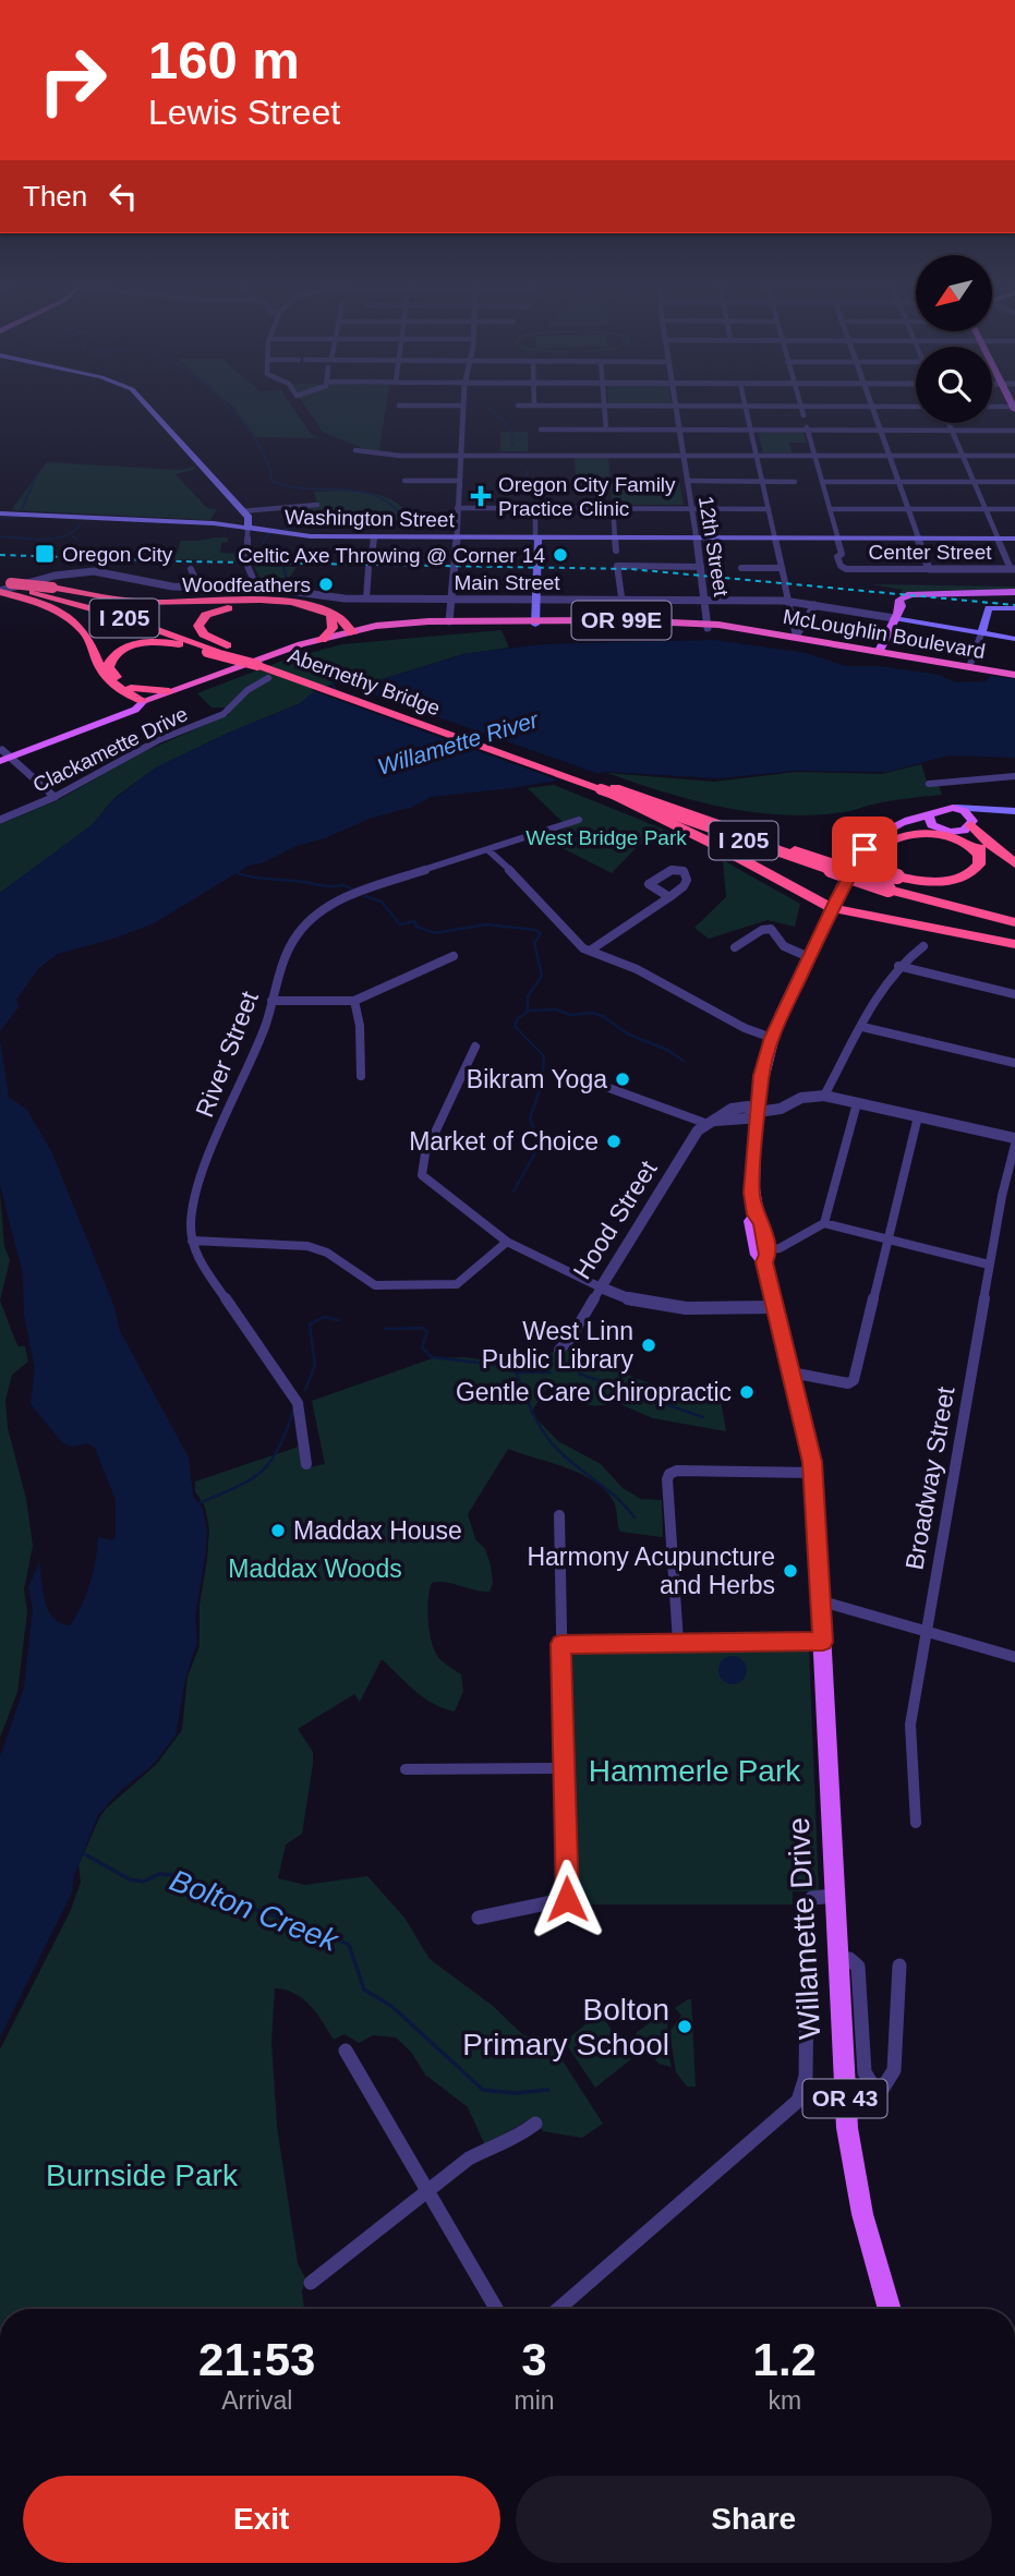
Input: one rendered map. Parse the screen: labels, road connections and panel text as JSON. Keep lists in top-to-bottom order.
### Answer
{
  "streets": {
    "highway": [
      "I 205",
      "OR 99E",
      "McLoughlin Boulevard",
      "Abernethy Bridge"
    ],
    "main road": [
      "Washington Street",
      "Main Street",
      "Willamette Drive",
      "OR 43"
    ],
    "street": [
      "12th Street",
      "Center Street",
      "Clackamette Drive",
      "River Street",
      "Hood Street",
      "Broadway Street"
    ]
  },
  "crossings": [
    ["Washington Street", "12th Street"],
    ["Washington Street", "Center Street"],
    ["12th Street", "Main Street"],
    ["12th Street", "McLoughlin Boulevard"],
    ["Main Street", "I 205"],
    ["I 205", "Abernethy Bridge"],
    ["Willamette Drive", "OR 43"]
  ],
  "water": ["Willamette River", "Bolton Creek"],
  "parks": [
    "West Bridge Park",
    "Maddax Woods",
    "Hammerle Park",
    "Burnside Park"
  ],
  "places": {
    "health": ["Oregon City Family Practice Clinic"],
    "transit": ["Oregon City"],
    "other": [
      "Celtic Axe Throwing @ Corner 14",
      "Woodfeathers",
      "Bikram Yoga",
      "Market of Choice",
      "West Linn Public Library",
      "Gentle Care Chiropractic",
      "Maddax House",
      "Harmony Acupuncture and Herbs",
      "Bolton Primary School"
    ]
  },
  "north": "bottom left",
  "page": {
    "turn": ["160 m", "Lewis Street"],
    "then": "Then",
    "eta": [
      "21:53",
      "Arrival",
      "3",
      "min",
      "1.2",
      "km"
    ],
    "buttons": ["Exit", "Share"]
  }
}
